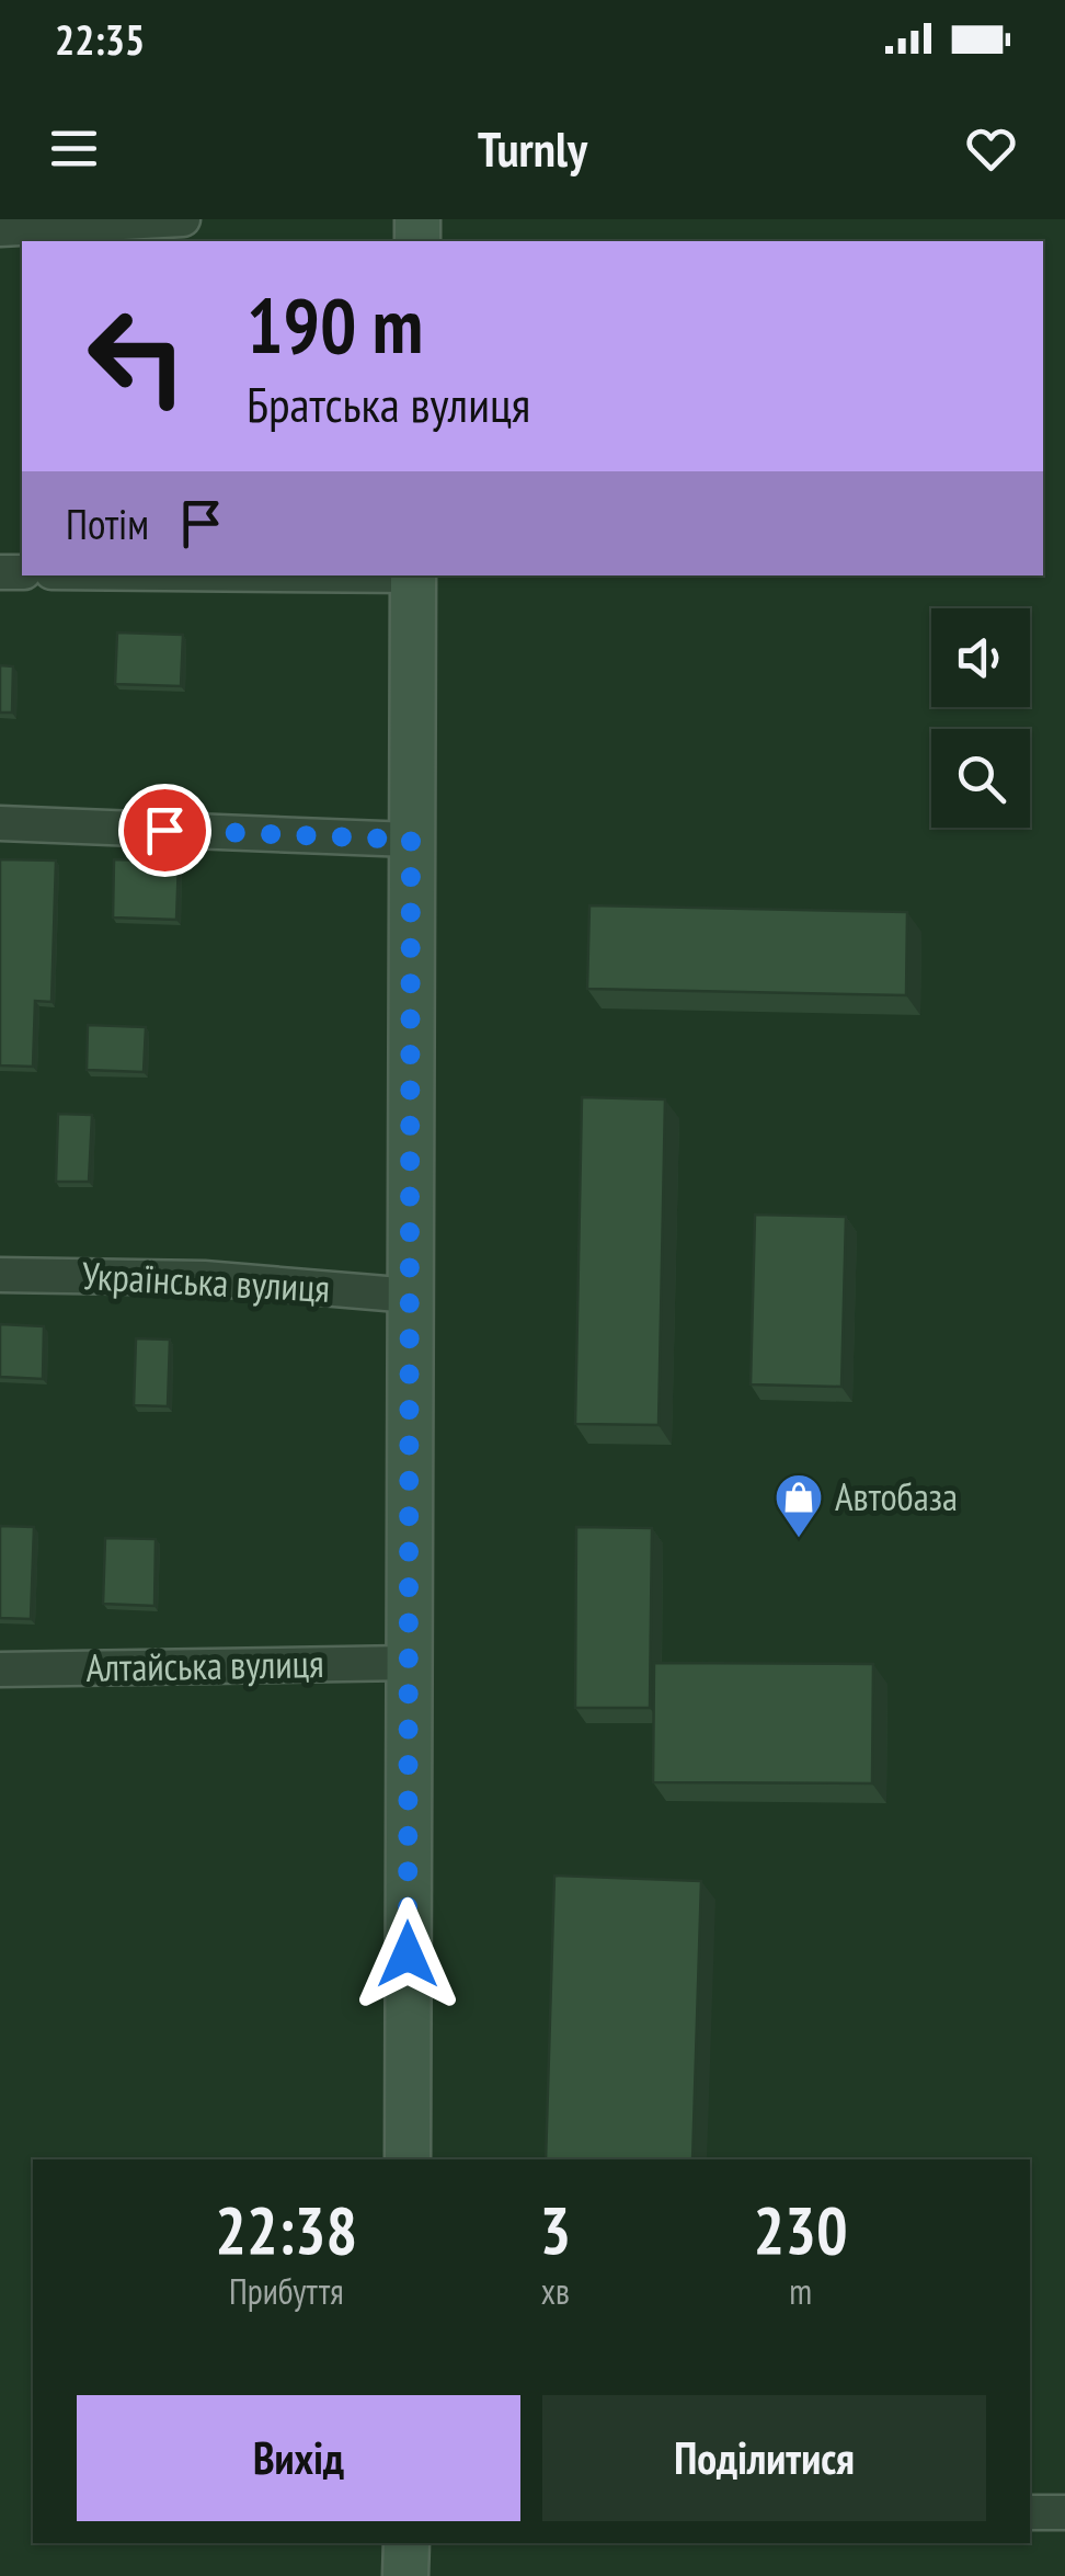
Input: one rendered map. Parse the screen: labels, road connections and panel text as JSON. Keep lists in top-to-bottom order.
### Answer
{
  "streets": {
    "street": ["Українська вулиця", "Алтайська вулиця"]
  },
  "places": {
    "shop": ["Автобаза"]
  },
  "page": {
    "status": "22:35",
    "header": "Turnly",
    "turn": ["190 m", "Братська вулиця"],
    "then": "Потім",
    "eta": [
      "22:38",
      "Прибуття",
      "3",
      "хв",
      "230",
      "m"
    ],
    "buttons": ["Вихід", "Поділитися"]
  }
}
